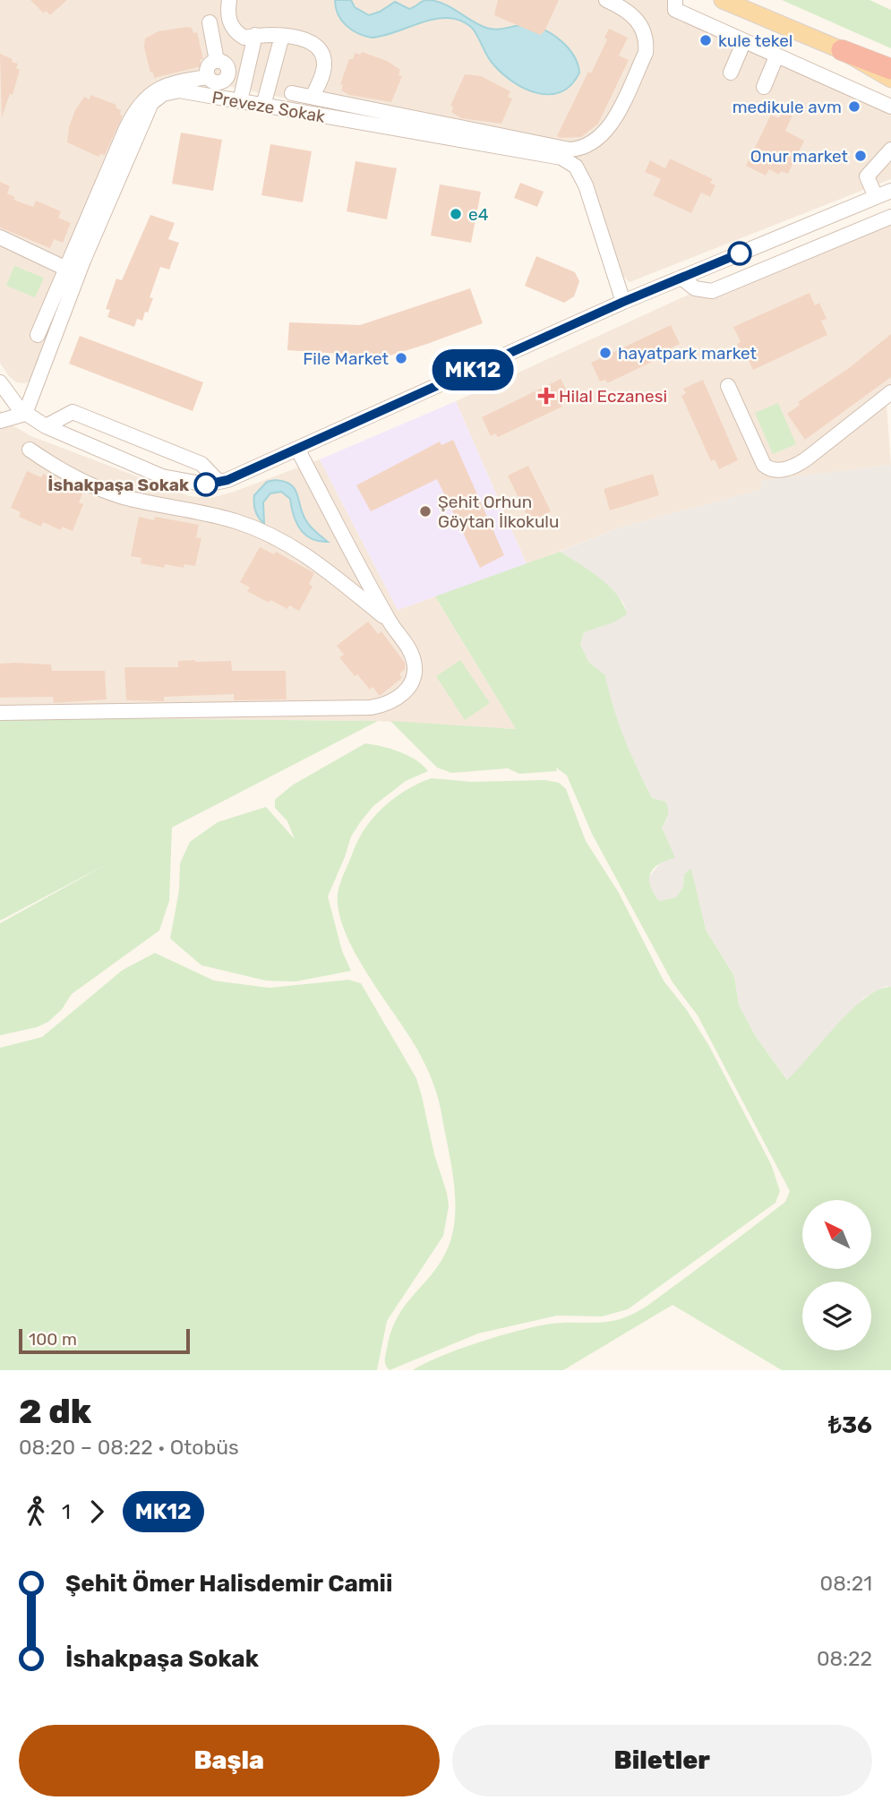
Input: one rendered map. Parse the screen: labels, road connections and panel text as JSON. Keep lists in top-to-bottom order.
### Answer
{
  "streets": {
    "street": ["Preveze Sokak"]
  },
  "places": {
    "other": [
      "kule tekel",
      "medikule avm",
      "Onur market",
      "e4",
      "hayatpark market",
      "File Market",
      "İshakpaşa Sokak",
      "Şehit Orhun Göytan İlkokulu"
    ],
    "health": ["Hilal Eczanesi"]
  },
  "lines": ["bus line MK12"],
  "scale_bar": "100 m",
  "north": "top left",
  "page": {
    "on_map": "MK12",
    "scale": "100 m",
    "heading": ["2 dk", "08:20 – 08:22 · Otobüs", "₺36"],
    "legs": ["1", "MK12"],
    "list": [
      {
        "name": "Şehit Ömer Halisdemir Camii",
        "value": "08:21"
      },
      {
        "name": "İshakpaşa Sokak",
        "value": "08:22"
      }
    ],
    "buttons": ["Başla", "Biletler"]
  }
}
